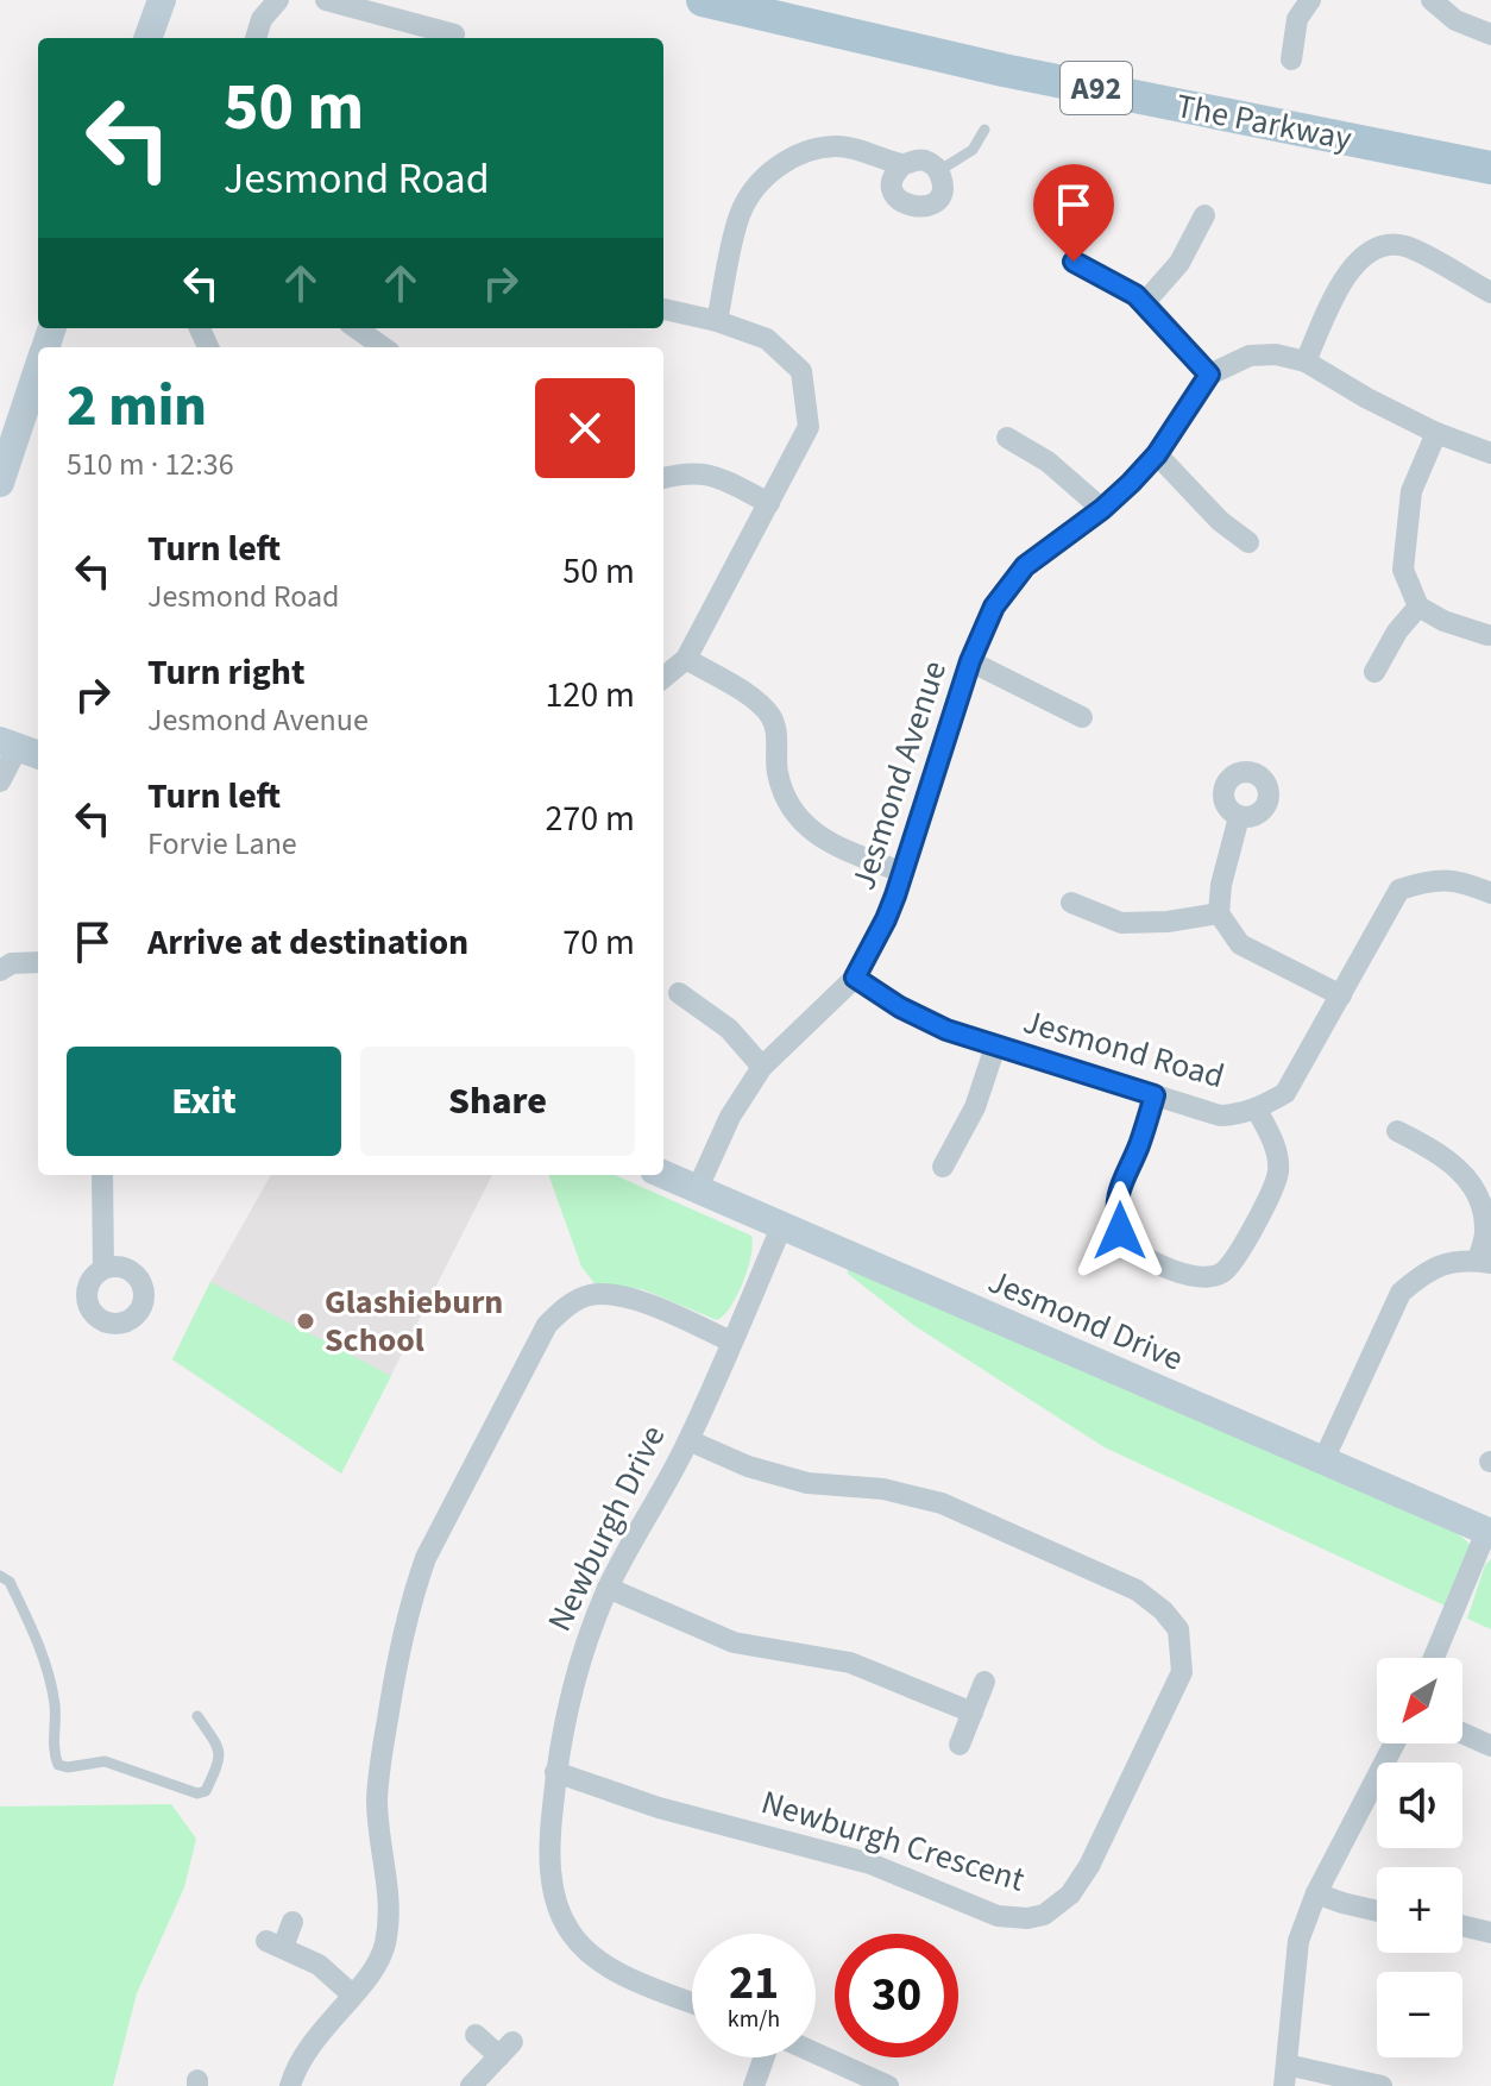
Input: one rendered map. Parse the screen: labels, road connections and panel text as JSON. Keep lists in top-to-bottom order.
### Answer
{
  "streets": {
    "main road": ["A92", "The Parkway"],
    "street": [
      "Jesmond Avenue",
      "Jesmond Road",
      "Jesmond Drive",
      "Newburgh Drive",
      "Newburgh Crescent"
    ]
  },
  "crossings": [
    ["Jesmond Avenue", "Jesmond Road"],
    ["Jesmond Avenue", "Jesmond Drive"],
    ["Jesmond Drive", "Newburgh Drive"],
    ["Newburgh Drive", "Newburgh Crescent"]
  ],
  "places": ["Glashieburn School"],
  "north": "bottom left",
  "page": {
    "turn": ["50 m", "Jesmond Road"],
    "heading": ["2 min", "510 m · 12:36"],
    "list": [
      {
        "name": "Turn left",
        "note": "Jesmond Road",
        "value": "50 m"
      },
      {
        "name": "Turn right",
        "note": "Jesmond Avenue",
        "value": "120 m"
      },
      {
        "name": "Turn left",
        "note": "Forvie Lane",
        "value": "270 m"
      },
      {
        "name": "Arrive at destination",
        "value": "70 m"
      }
    ],
    "buttons": ["Exit", "Share"],
    "map_buttons": ["+", "−"],
    "speed": "21 km/h",
    "limit": "30"
  }
}
